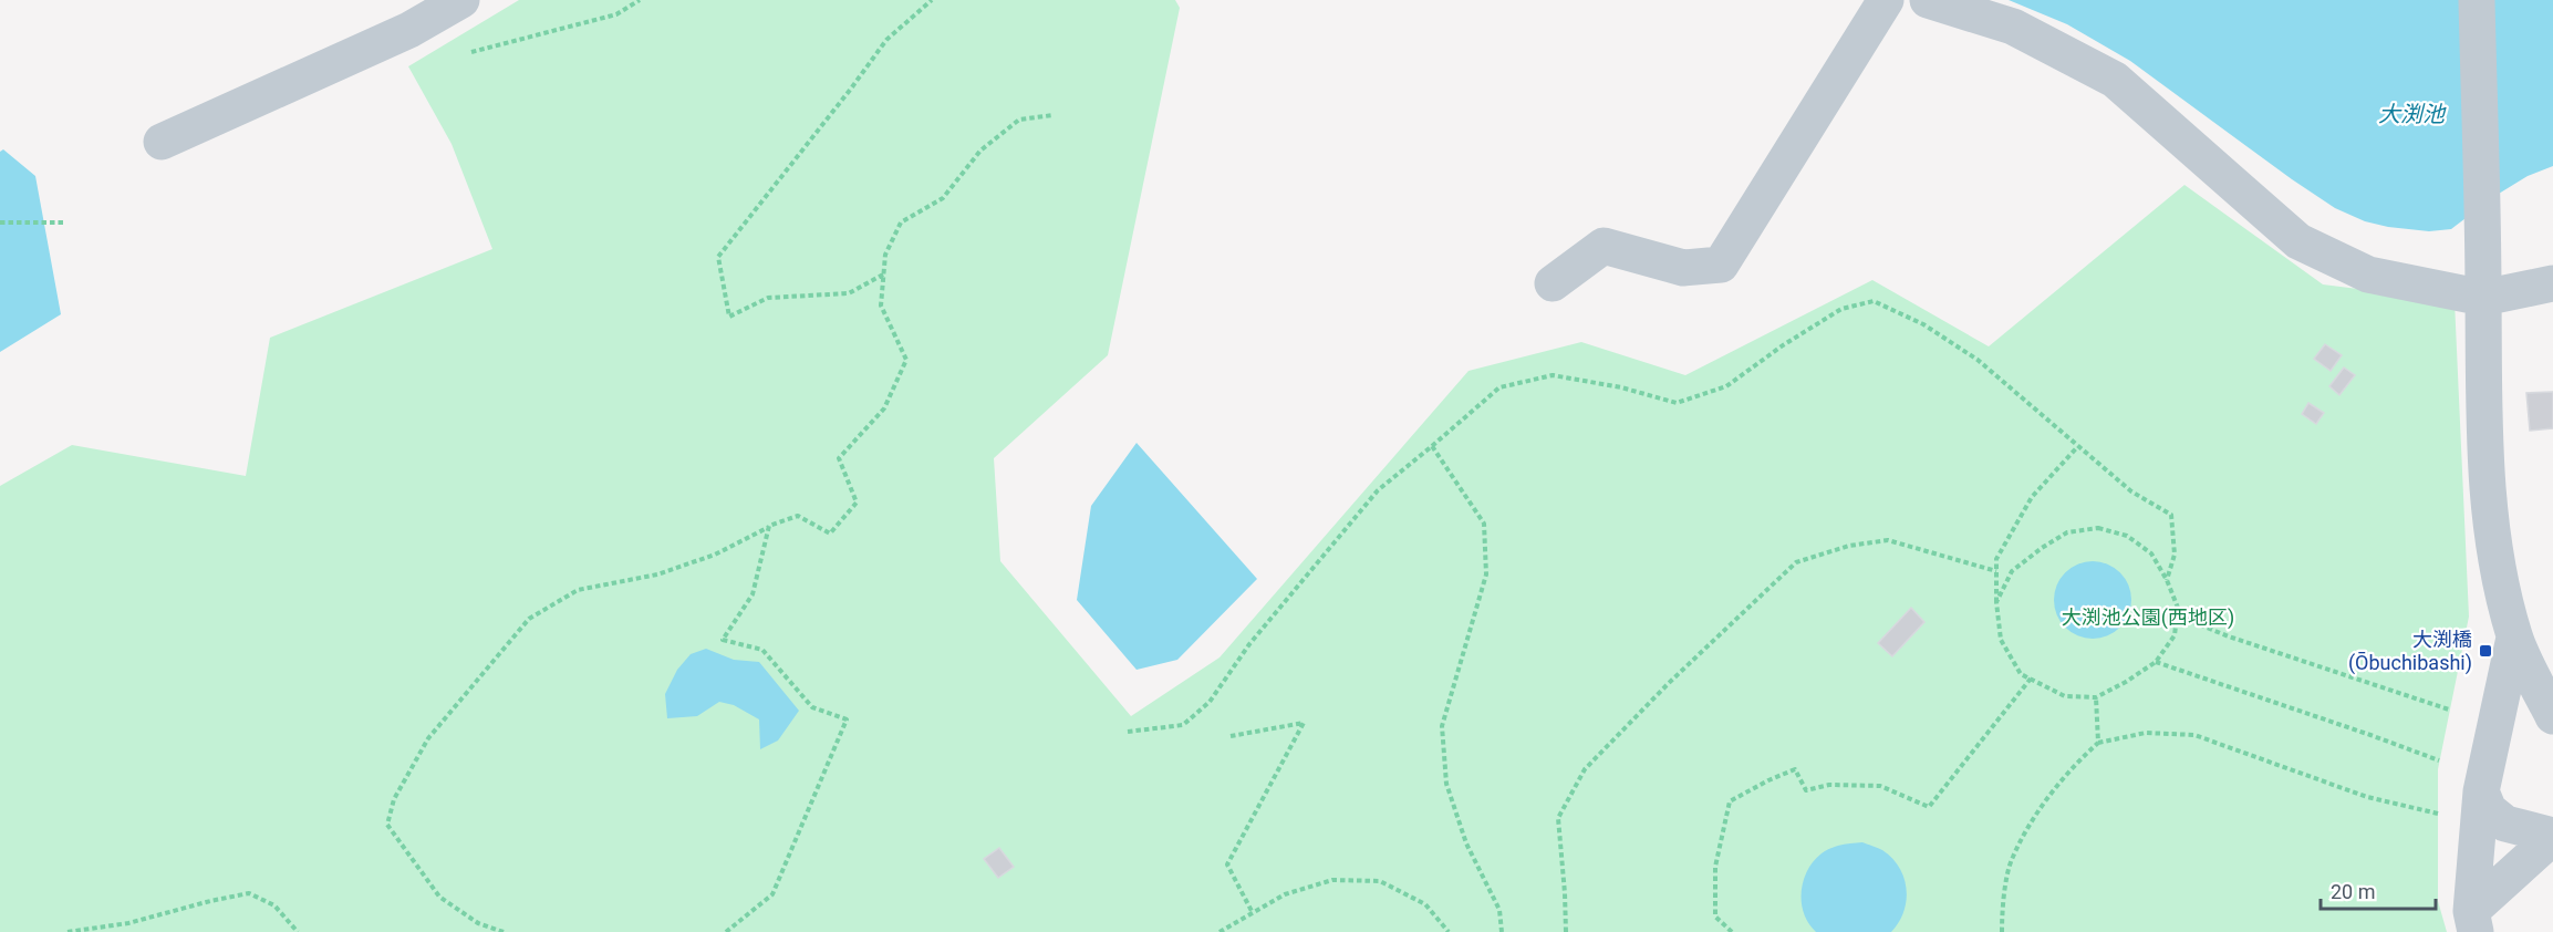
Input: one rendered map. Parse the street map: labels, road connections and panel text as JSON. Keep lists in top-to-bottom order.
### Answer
{
  "water": ["大渕池"],
  "parks": ["大渕池公園(西地区)"],
  "places": {
    "transit": ["大渕橋 (Ōbuchibashi)"]
  },
  "scale_bar": "20 m"
}
